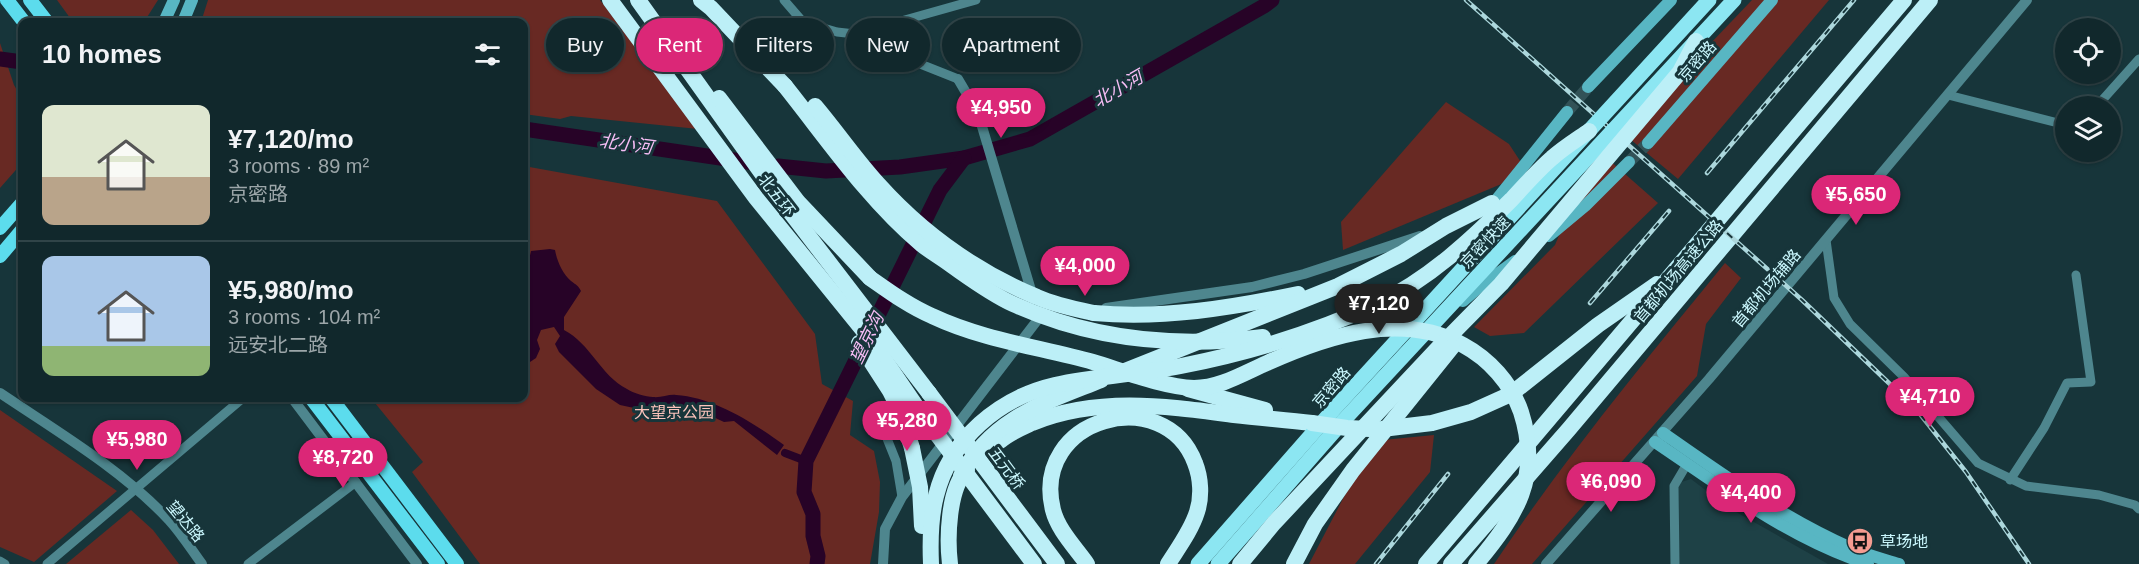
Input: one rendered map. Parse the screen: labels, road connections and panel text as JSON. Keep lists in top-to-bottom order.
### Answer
{
  "streets": {
    "highway": [
      "北五环",
      "京密快速",
      "首都机场高速公路",
      "五元桥"
    ],
    "main road": ["京密路"],
    "street": ["首都机场辅路", "望达路"]
  },
  "crossings": [
    ["京密路", "京密快速"],
    ["北五环", "五元桥"]
  ],
  "water": ["北小河", "望京沟"],
  "parks": ["大望京公园"],
  "places": {
    "bus stop": ["草场地"]
  },
  "page": {
    "chip": [
      "Buy",
      "Rent",
      "Filters",
      "New",
      "Apartment"
    ],
    "heading": "10 homes",
    "price": [
      "¥4,950",
      "¥5,650",
      "¥4,000",
      "¥7,120",
      "¥4,710",
      "¥5,280",
      "¥5,980",
      "¥8,720",
      "¥6,090",
      "¥4,400"
    ],
    "list": [
      {
        "name": "¥7,120/mo",
        "note": "3 rooms · 89 m² · 京密路"
      },
      {
        "name": "¥5,980/mo",
        "note": "3 rooms · 104 m² · 远安北二路"
      }
    ]
  }
}
